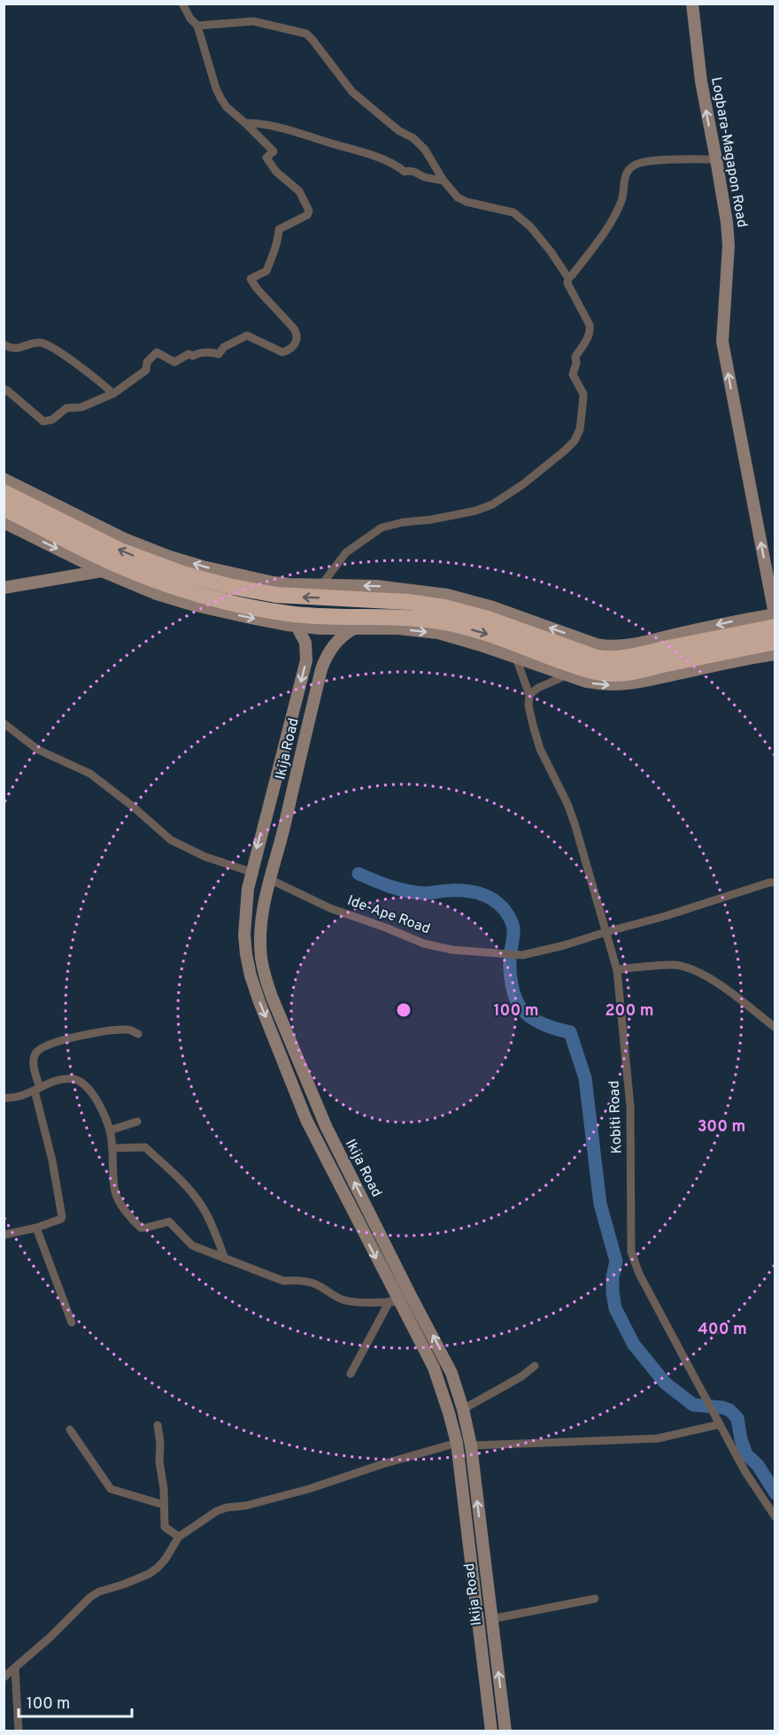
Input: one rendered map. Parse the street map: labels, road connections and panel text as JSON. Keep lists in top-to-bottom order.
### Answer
{
  "streets": {
    "street": [
      "Logbara-Magapon Road",
      "Ikija Road",
      "Ide-Ape Road",
      "Kobiti Road"
    ]
  },
  "crossings": [
    ["Ikija Road", "Ide-Ape Road"],
    ["Ide-Ape Road", "Kobiti Road"]
  ],
  "one_way": ["Logbara-Magapon Road"],
  "scale_bar": "100 m",
  "rings": [
    "100 m",
    "200 m",
    "300 m",
    "400 m"
  ]
}
